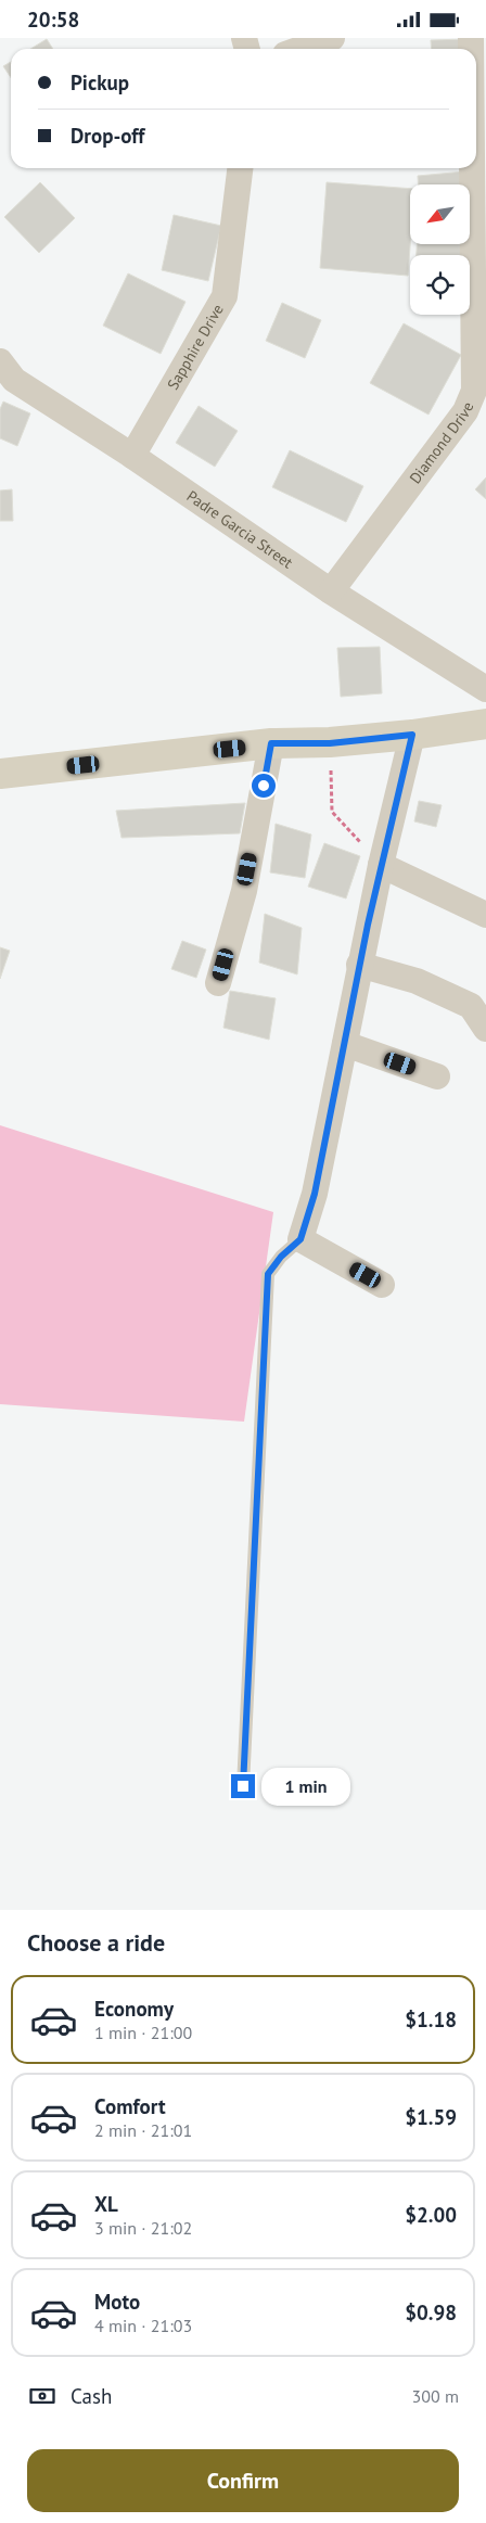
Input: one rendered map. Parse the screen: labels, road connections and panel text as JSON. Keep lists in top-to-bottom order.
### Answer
{
  "streets": {
    "street": ["Sapphire Drive", "Diamond Drive", "Padre Garcia Street"]
  },
  "crossings": [
    ["Sapphire Drive", "Padre Garcia Street"],
    ["Diamond Drive", "Padre Garcia Street"]
  ],
  "north": "bottom left",
  "page": {
    "status": "20:58",
    "banner": ["Pickup", "Drop-off"],
    "bubble": "1 min",
    "heading": "Choose a ride",
    "list": [
      {
        "name": "Economy",
        "note": "1 min · 21:00",
        "value": "$1.18"
      },
      {
        "name": "Comfort",
        "note": "2 min · 21:01",
        "value": "$1.59"
      },
      {
        "name": "XL",
        "note": "3 min · 21:02",
        "value": "$2.00"
      },
      {
        "name": "Moto",
        "note": "4 min · 21:03",
        "value": "$0.98"
      }
    ],
    "pay": ["Cash", "300 m"],
    "buttons": "Confirm"
  }
}
